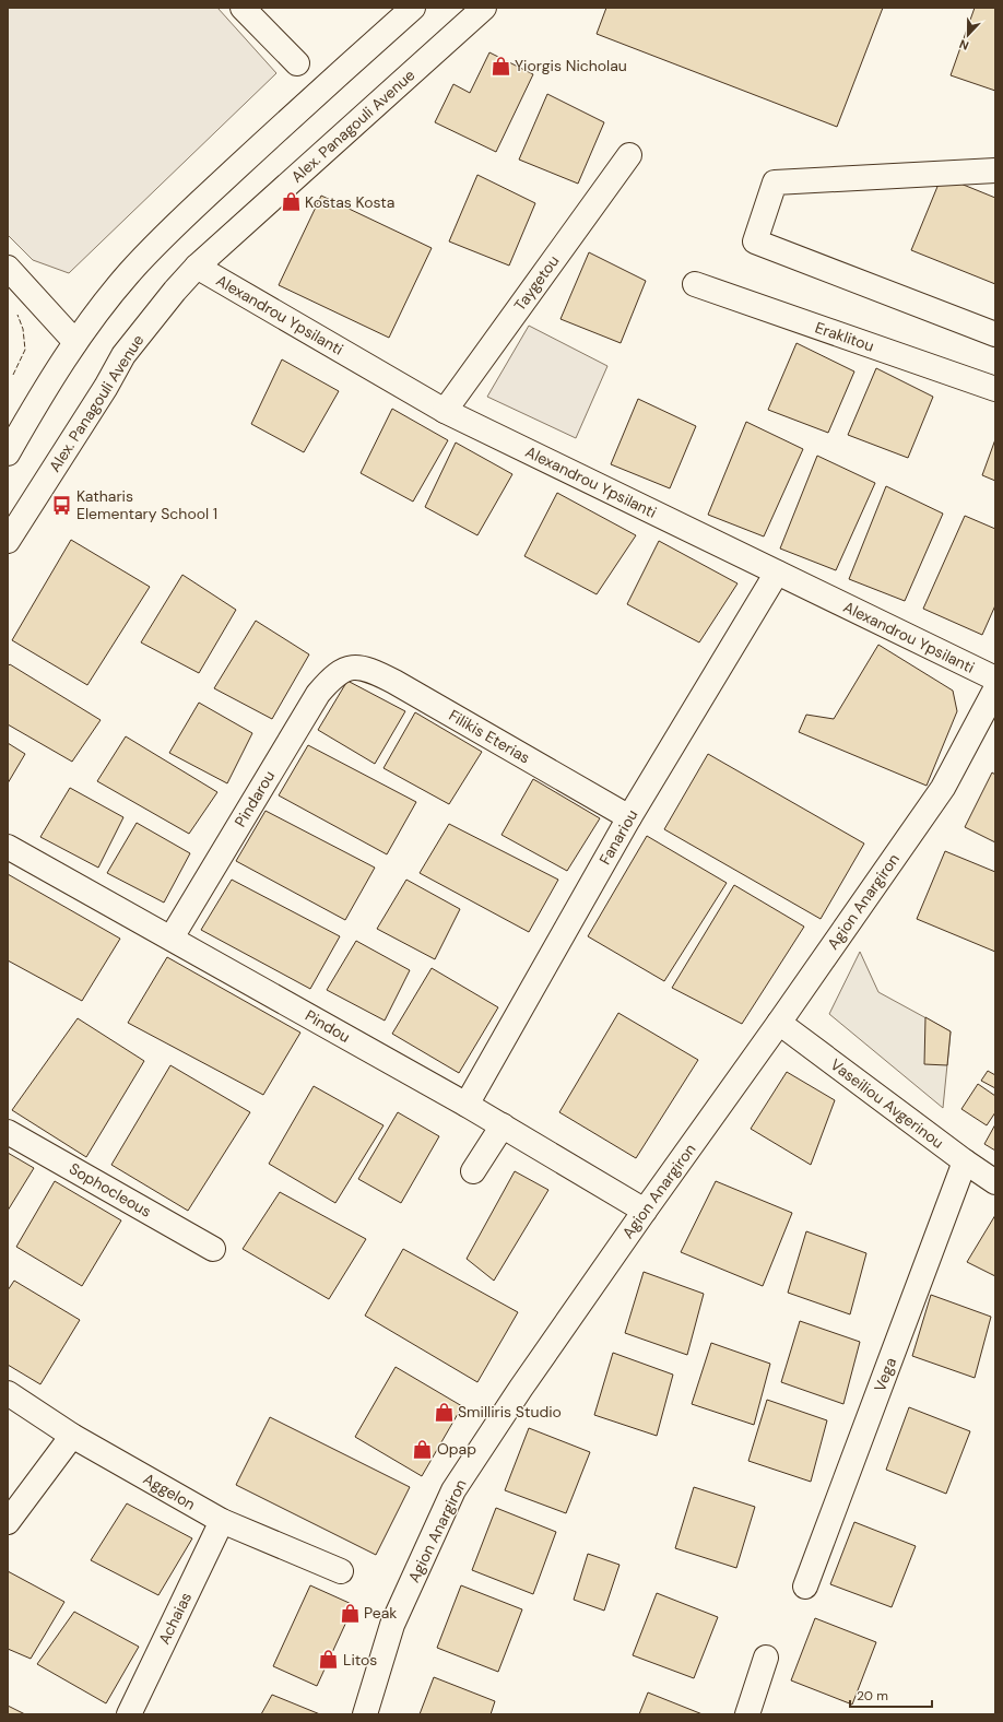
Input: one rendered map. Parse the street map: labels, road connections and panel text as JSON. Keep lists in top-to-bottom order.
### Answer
{
  "streets": {
    "street": [
      "Alex. Panagouli Avenue",
      "Taygetou",
      "Alexandrou Ypsilanti",
      "Eraklitou",
      "Filikis Eterias",
      "Pindarou",
      "Fanariou",
      "Agion Anargiron",
      "Pindou",
      "Vaseiliou Avgerinou",
      "Sophocleous",
      "Vega",
      "Aggelon",
      "Achaias"
    ]
  },
  "crossings": [
    ["Alex. Panagouli Avenue", "Alexandrou Ypsilanti"],
    ["Taygetou", "Alexandrou Ypsilanti"],
    ["Alexandrou Ypsilanti", "Fanariou"],
    ["Filikis Eterias", "Pindarou"],
    ["Filikis Eterias", "Fanariou"],
    ["Pindarou", "Pindou"],
    ["Fanariou", "Pindou"],
    ["Agion Anargiron", "Pindou"],
    ["Agion Anargiron", "Vaseiliou Avgerinou"],
    ["Vaseiliou Avgerinou", "Vega"],
    ["Aggelon", "Achaias"]
  ],
  "places": {
    "shop": [
      "Yiorgis Nicholau",
      "Kostas Kosta",
      "Smilliris Studio",
      "Opap",
      "Peak",
      "Litos"
    ],
    "bus stop": ["Katharis Elementary School 1"]
  },
  "scale_bar": "20 m",
  "north": "bottom"
}
